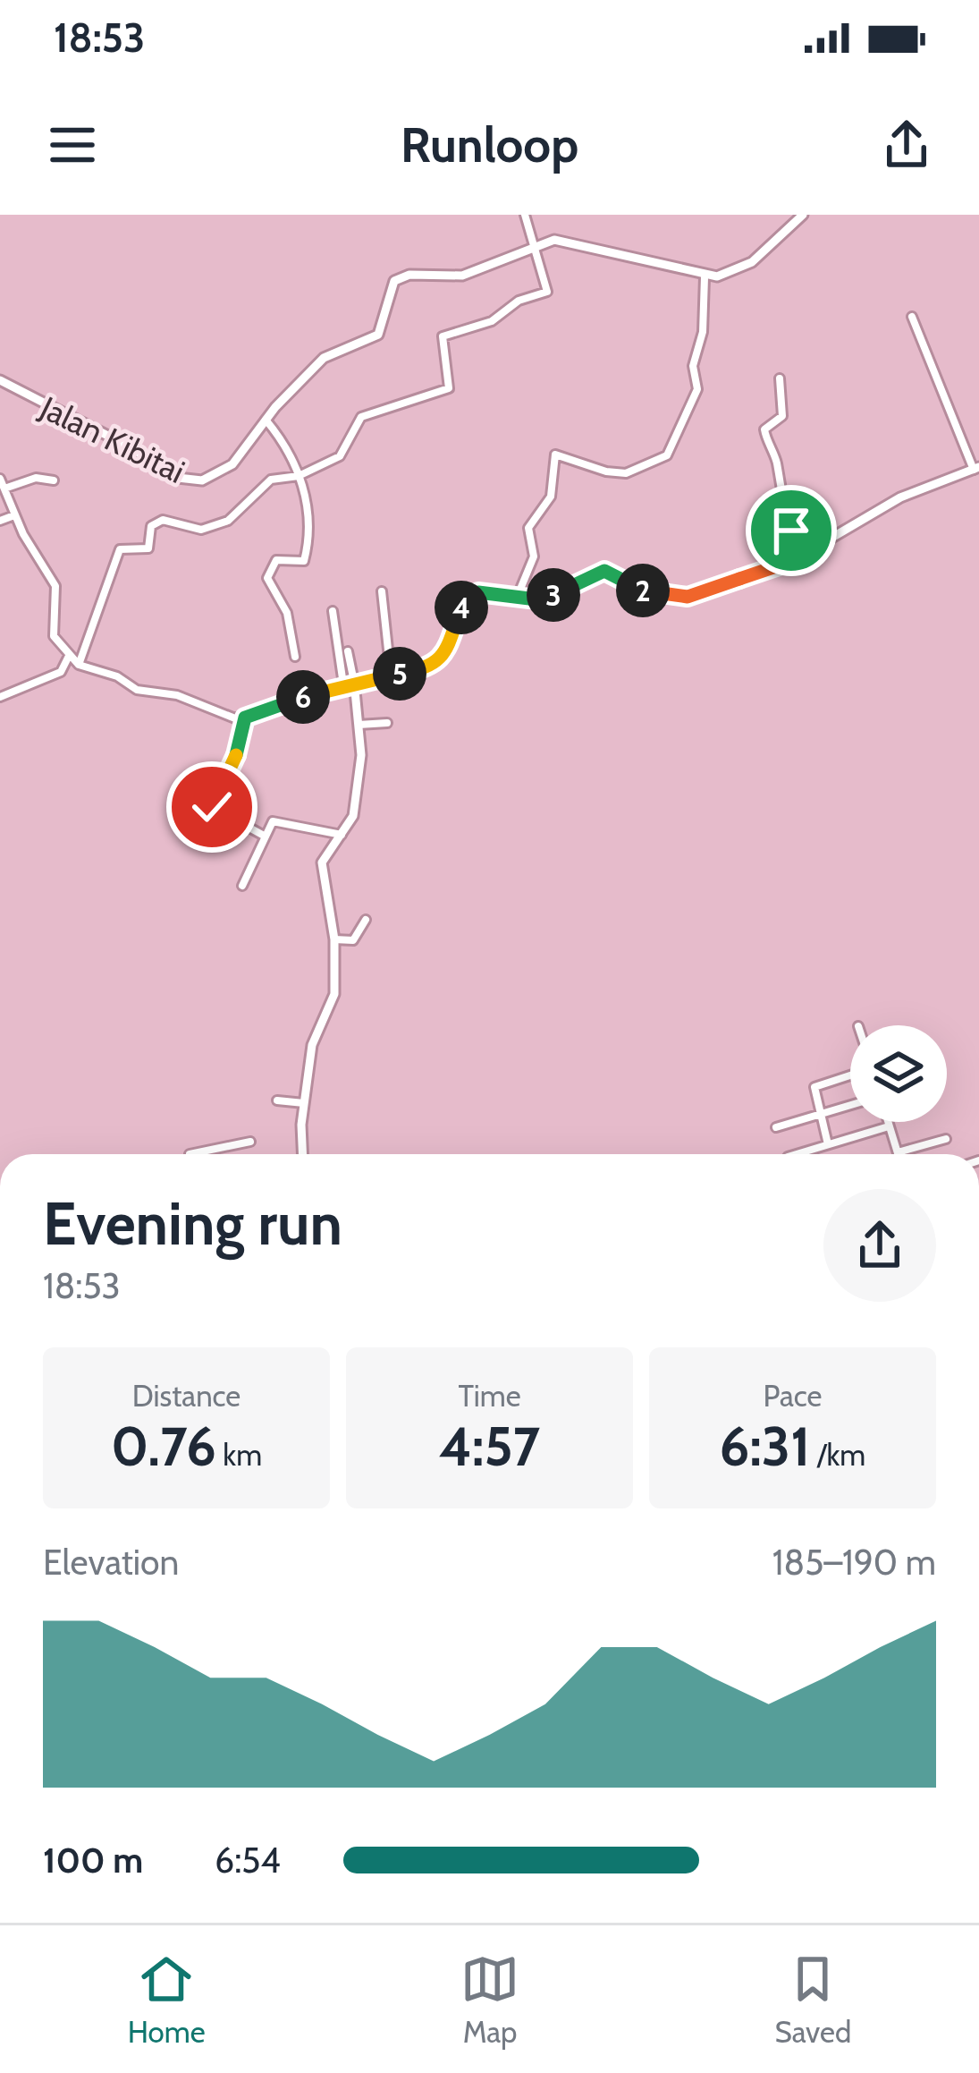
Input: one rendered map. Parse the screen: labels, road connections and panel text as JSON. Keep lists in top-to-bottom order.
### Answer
{
  "streets": {
    "street": ["Jalan Kibitai"]
  },
  "page": {
    "status": "18:53",
    "header": "Runloop",
    "pins": [
      "2",
      "3",
      "4",
      "5",
      "6"
    ],
    "heading": ["Evening run", "18:53"],
    "stats": [
      ["Distance", "0.76 km"],
      ["Time", "4:57"],
      ["Pace", "6:31 /km"]
    ],
    "chart": ["Elevation", "185–190 m"],
    "list": [
      {
        "name": "100 m",
        "note": "6:54"
      }
    ],
    "tabs": ["Home", "Map", "Saved"]
  }
}
